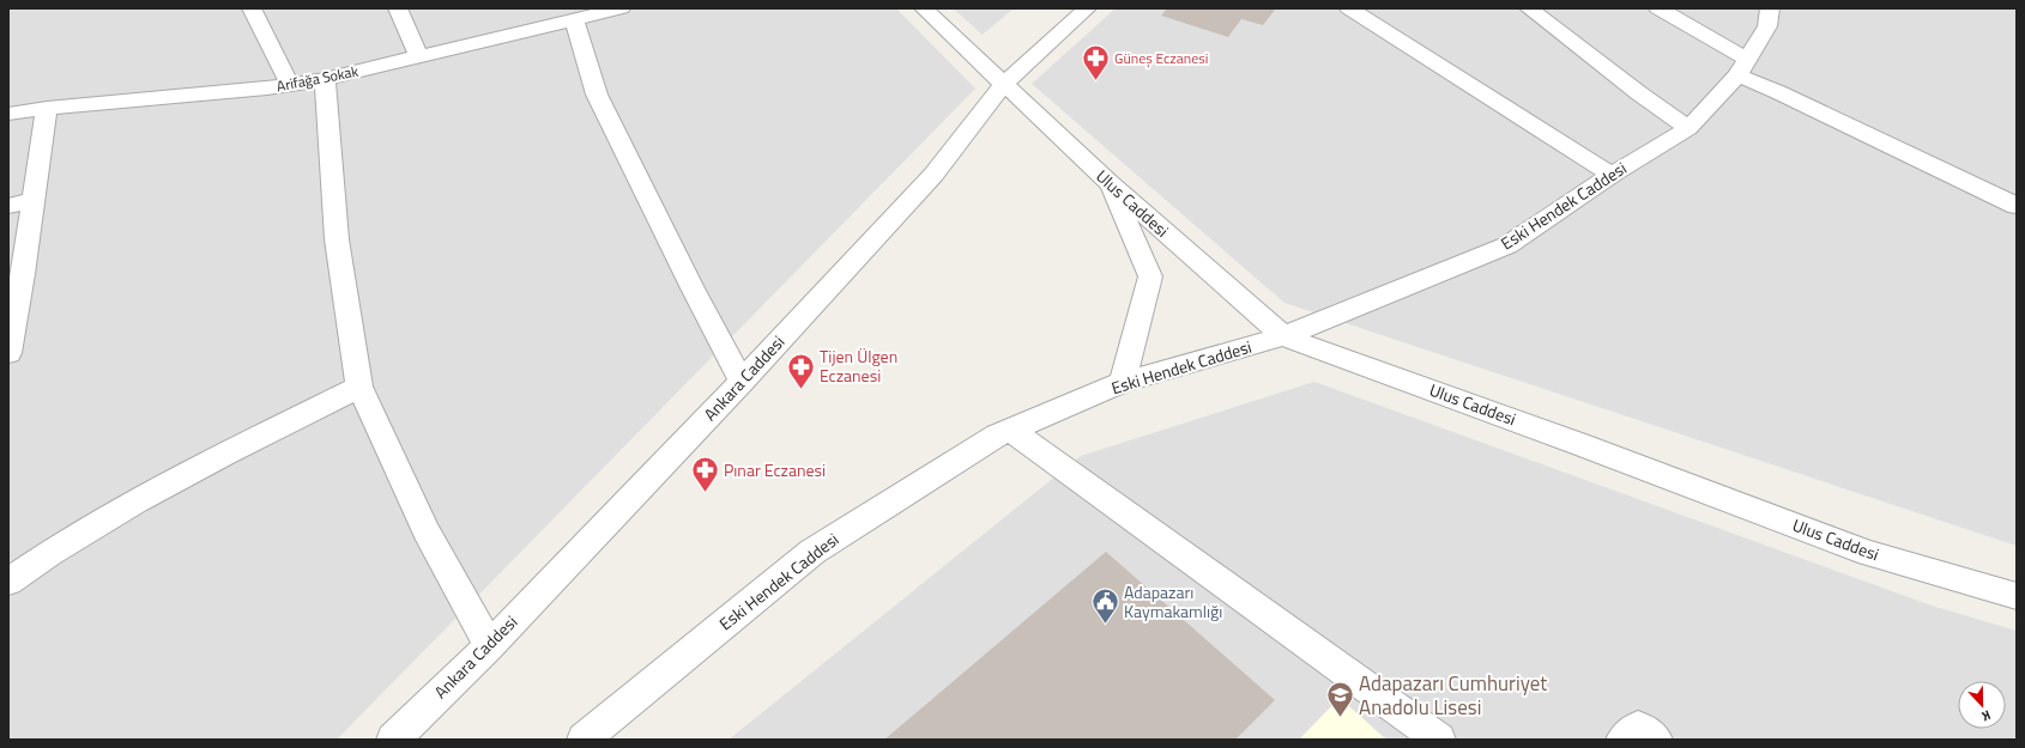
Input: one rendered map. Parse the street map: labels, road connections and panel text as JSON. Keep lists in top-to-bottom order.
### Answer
{
  "streets": {
    "street": [
      "Arifağa Sokak",
      "Ulus Caddesi",
      "Eski Hendek Caddesi",
      "Ankara Caddesi"
    ]
  },
  "crossings": [
    ["Ulus Caddesi", "Eski Hendek Caddesi"],
    ["Ulus Caddesi", "Ankara Caddesi"]
  ],
  "places": {
    "pharmacy": ["Güneş Eczanesi", "Tijen Ülgen Eczanesi", "Pınar Eczanesi"],
    "public building": ["Adapazarı Kaymakamlığı"],
    "school or university": ["Adapazarı Cumhuriyet Anadolu Lisesi"]
  },
  "north": "bottom"
}
